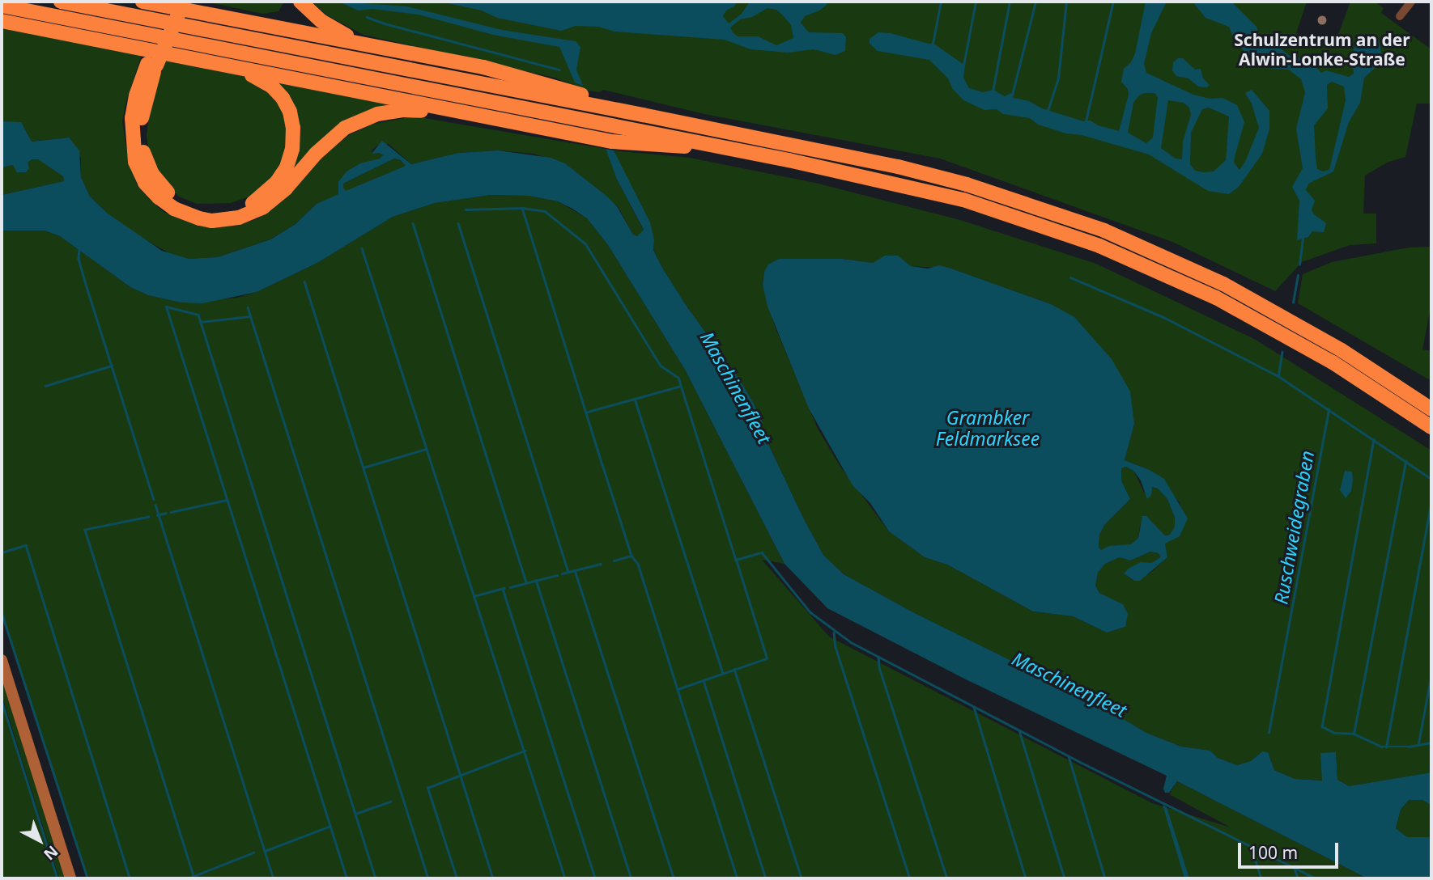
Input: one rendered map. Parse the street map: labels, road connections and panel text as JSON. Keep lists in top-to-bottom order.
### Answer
{
  "water": ["Maschinenfleet", "Grambker Feldmarksee", "Ruschweidegraben"],
  "places": ["Schulzentrum an der Alwin-Lonke-Straße"],
  "scale_bar": "100 m",
  "north": "bottom right"
}
